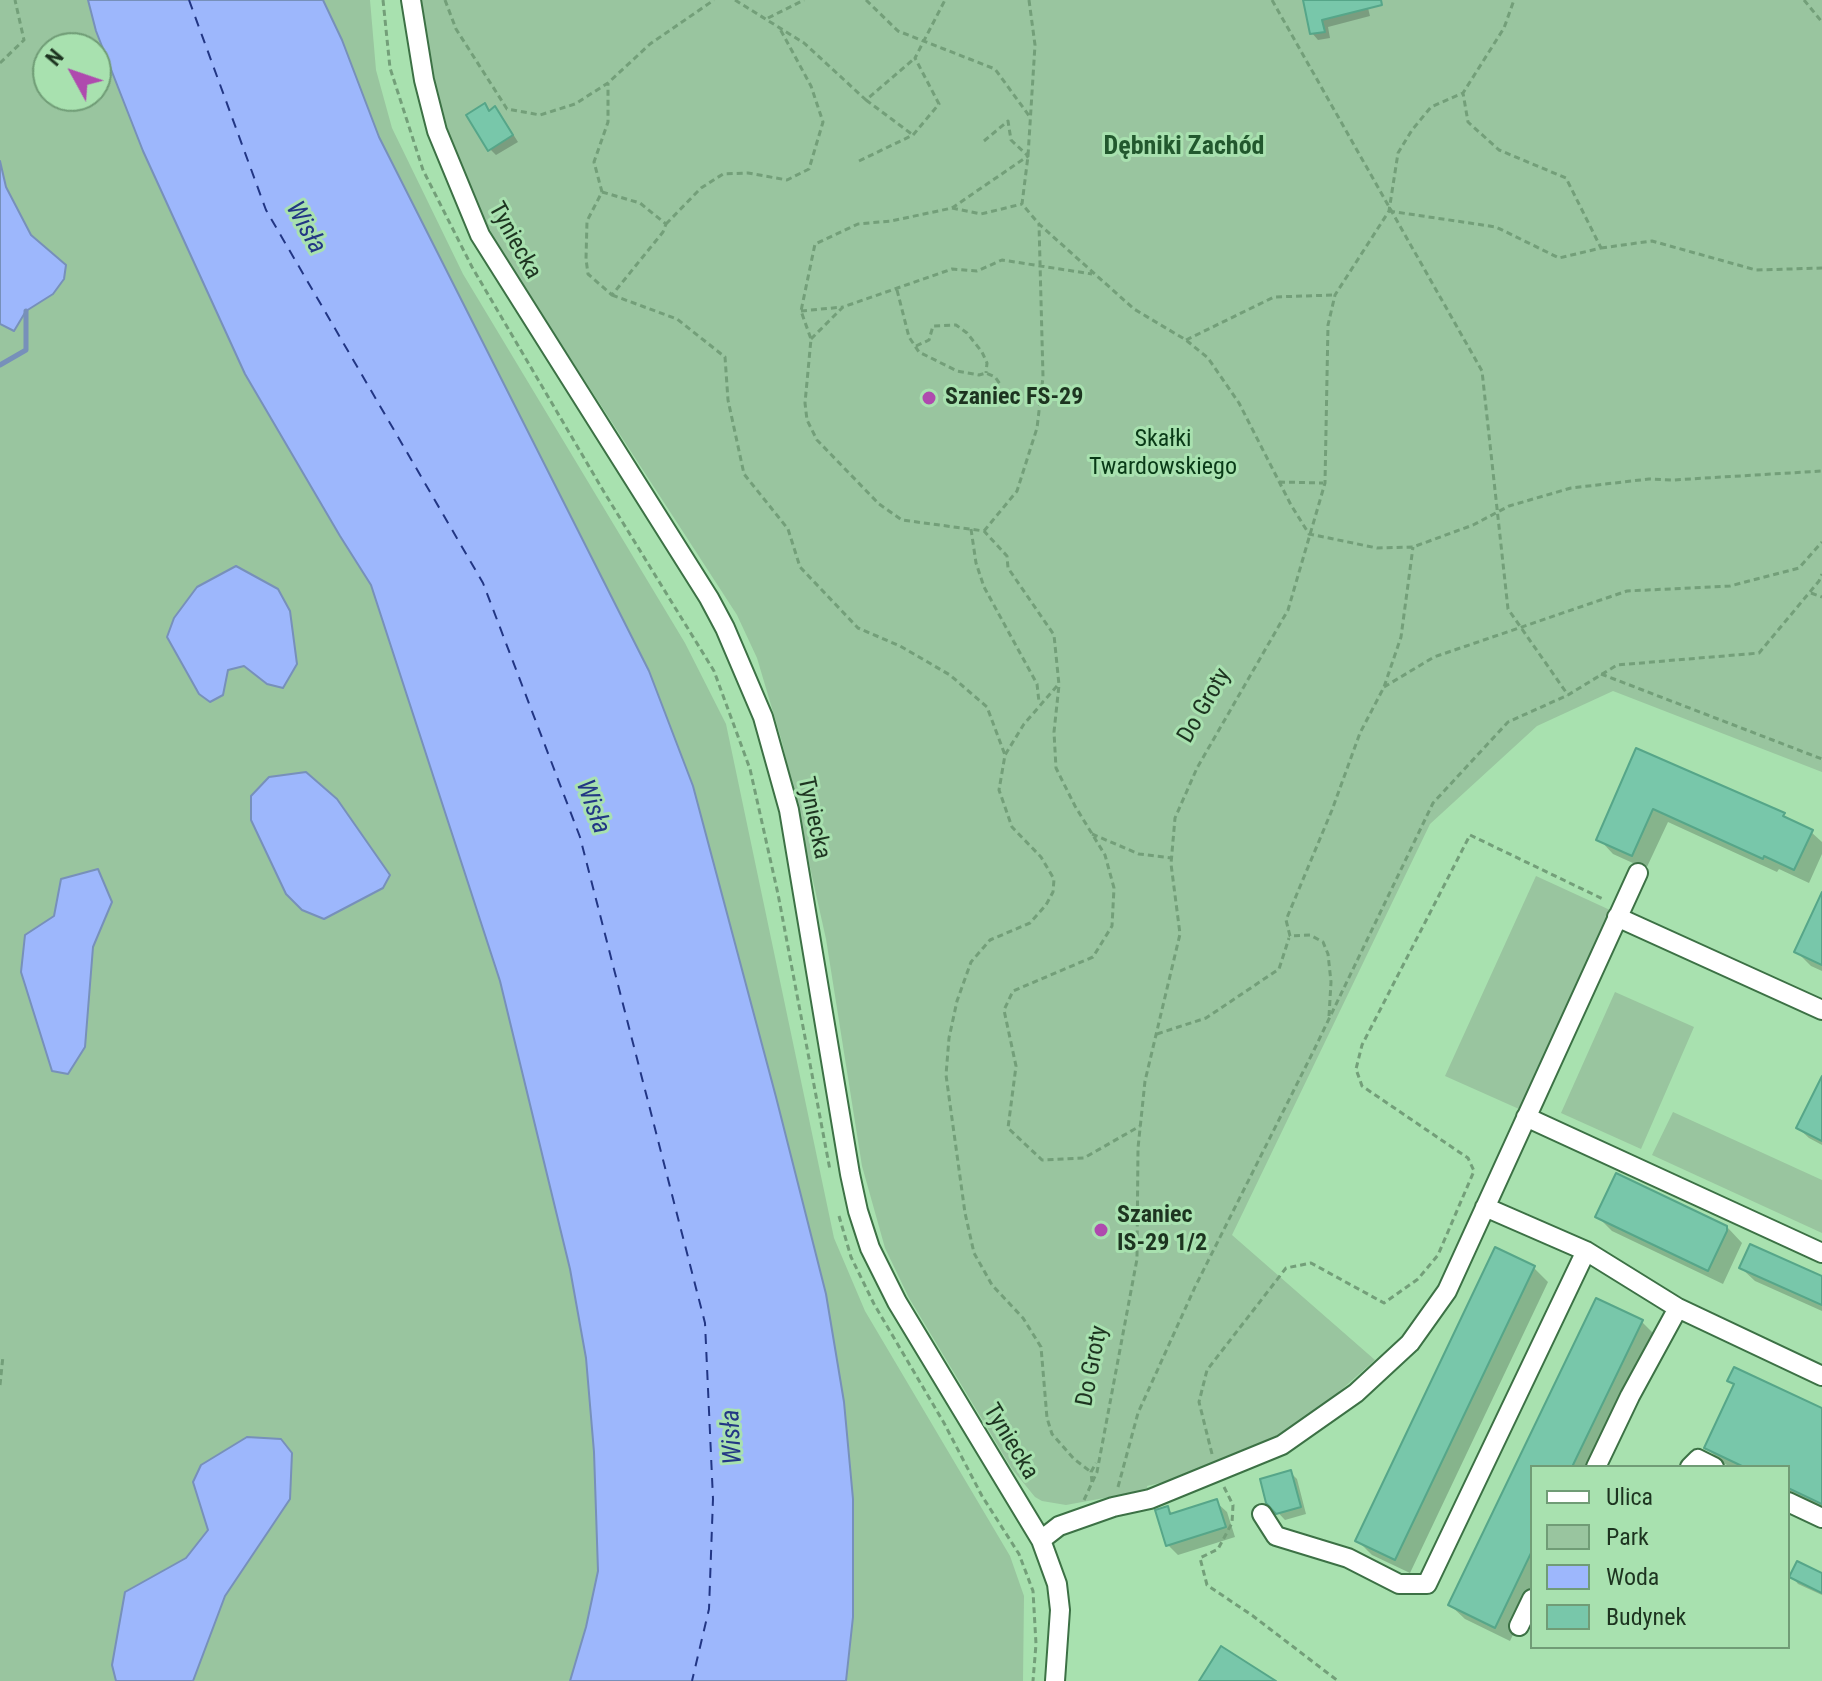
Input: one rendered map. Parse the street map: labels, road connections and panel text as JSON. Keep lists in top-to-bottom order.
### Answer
{
  "streets": {
    "street": ["Tyniecka"],
    "path": ["Do Groty"]
  },
  "districts": ["Dębniki Zachód"],
  "water": ["Wisła"],
  "parks": ["Skałki Twardowskiego"],
  "places": ["Szaniec FS-29", "Szaniec IS-29 1/2"],
  "legend": [
    "Ulica",
    "Park",
    "Woda",
    "Budynek"
  ],
  "north": "top left"
}
